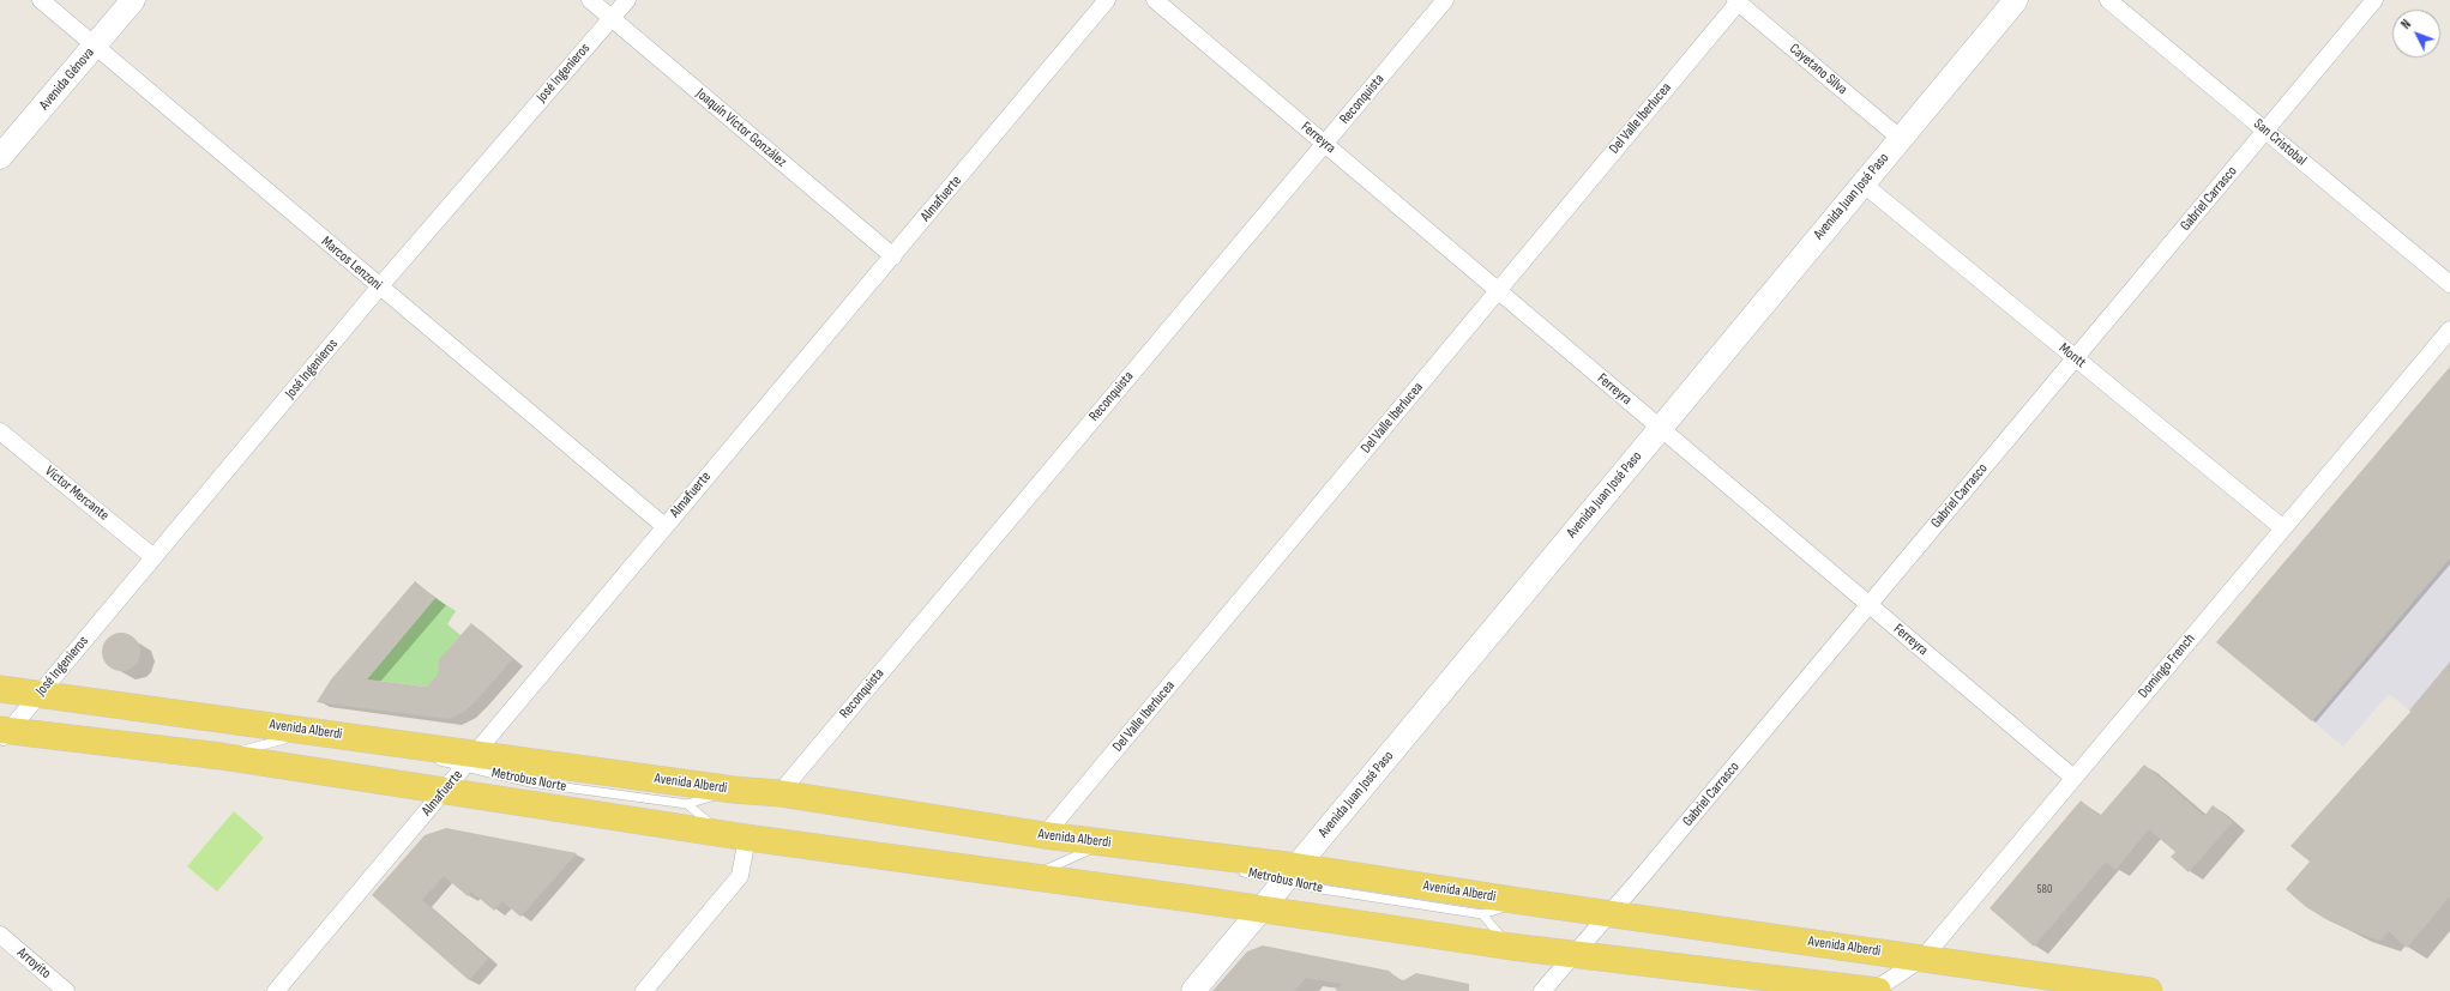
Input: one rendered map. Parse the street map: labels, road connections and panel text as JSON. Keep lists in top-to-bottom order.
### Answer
{
  "streets": {
    "main road": ["Avenida Alberdi"],
    "street": [
      "Cayetano Silva",
      "José Ingenieros",
      "Avenida Génova",
      "Reconquista",
      "Del Valle Iberlucea",
      "Joaquín Víctor González",
      "Ferreyra",
      "San Cristobal",
      "Avenida Juan José Paso",
      "Almafuerte",
      "Gabriel Carrasco",
      "Marcos Lenzoni",
      "Montt",
      "Víctor Mercante",
      "Domingo French",
      "Arroyito"
    ],
    "lane": ["Metrobus Norte"]
  },
  "crossings": [
    ["Cayetano Silva", "Del Valle Iberlucea"],
    ["Cayetano Silva", "Avenida Juan José Paso"],
    ["José Ingenieros", "Joaquín Víctor González"],
    ["José Ingenieros", "Marcos Lenzoni"],
    ["José Ingenieros", "Víctor Mercante"],
    ["José Ingenieros", "Avenida Alberdi"],
    ["Avenida Génova", "Marcos Lenzoni"],
    ["Reconquista", "Ferreyra"],
    ["Reconquista", "Avenida Alberdi"],
    ["Del Valle Iberlucea", "Ferreyra"],
    ["Del Valle Iberlucea", "Avenida Alberdi"],
    ["Joaquín Víctor González", "Almafuerte"],
    ["Ferreyra", "Avenida Juan José Paso"],
    ["Ferreyra", "Gabriel Carrasco"],
    ["Ferreyra", "Domingo French"],
    ["San Cristobal", "Gabriel Carrasco"],
    ["Avenida Juan José Paso", "Montt"],
    ["Avenida Juan José Paso", "Avenida Alberdi"],
    ["Avenida Juan José Paso", "Metrobus Norte"],
    ["Almafuerte", "Marcos Lenzoni"],
    ["Almafuerte", "Avenida Alberdi"],
    ["Almafuerte", "Metrobus Norte"],
    ["Gabriel Carrasco", "Montt"],
    ["Gabriel Carrasco", "Avenida Alberdi"],
    ["Montt", "Domingo French"],
    ["Domingo French", "Avenida Alberdi"],
    ["Avenida Alberdi", "Metrobus Norte"]
  ],
  "house_numbers": ["580"],
  "north": "top left"
}
